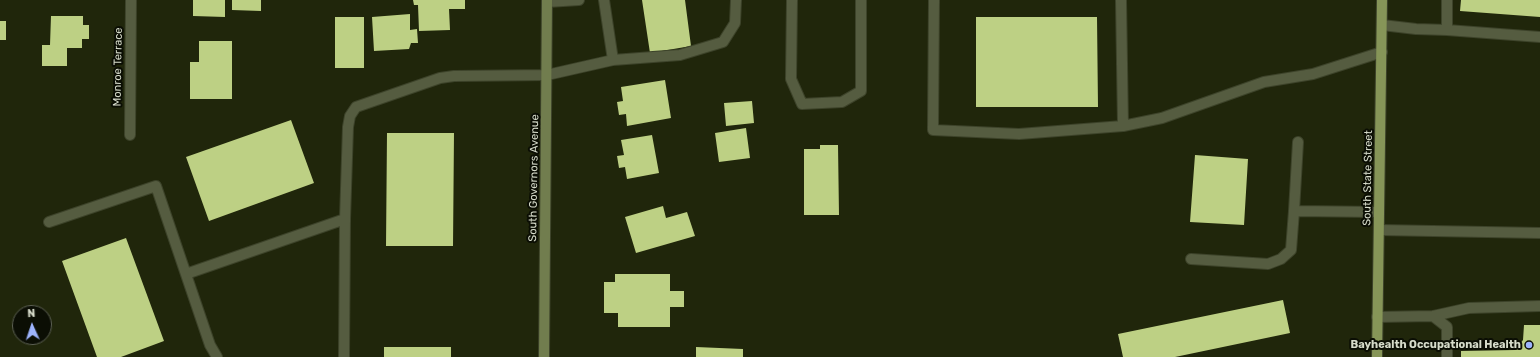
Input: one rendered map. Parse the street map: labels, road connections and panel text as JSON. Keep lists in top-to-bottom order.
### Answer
{
  "streets": {
    "main road": ["South Governors Avenue", "South State Street"],
    "street": ["Monroe Terrace"]
  },
  "places": ["Bayhealth Occupational Health"],
  "north": "top"
}
